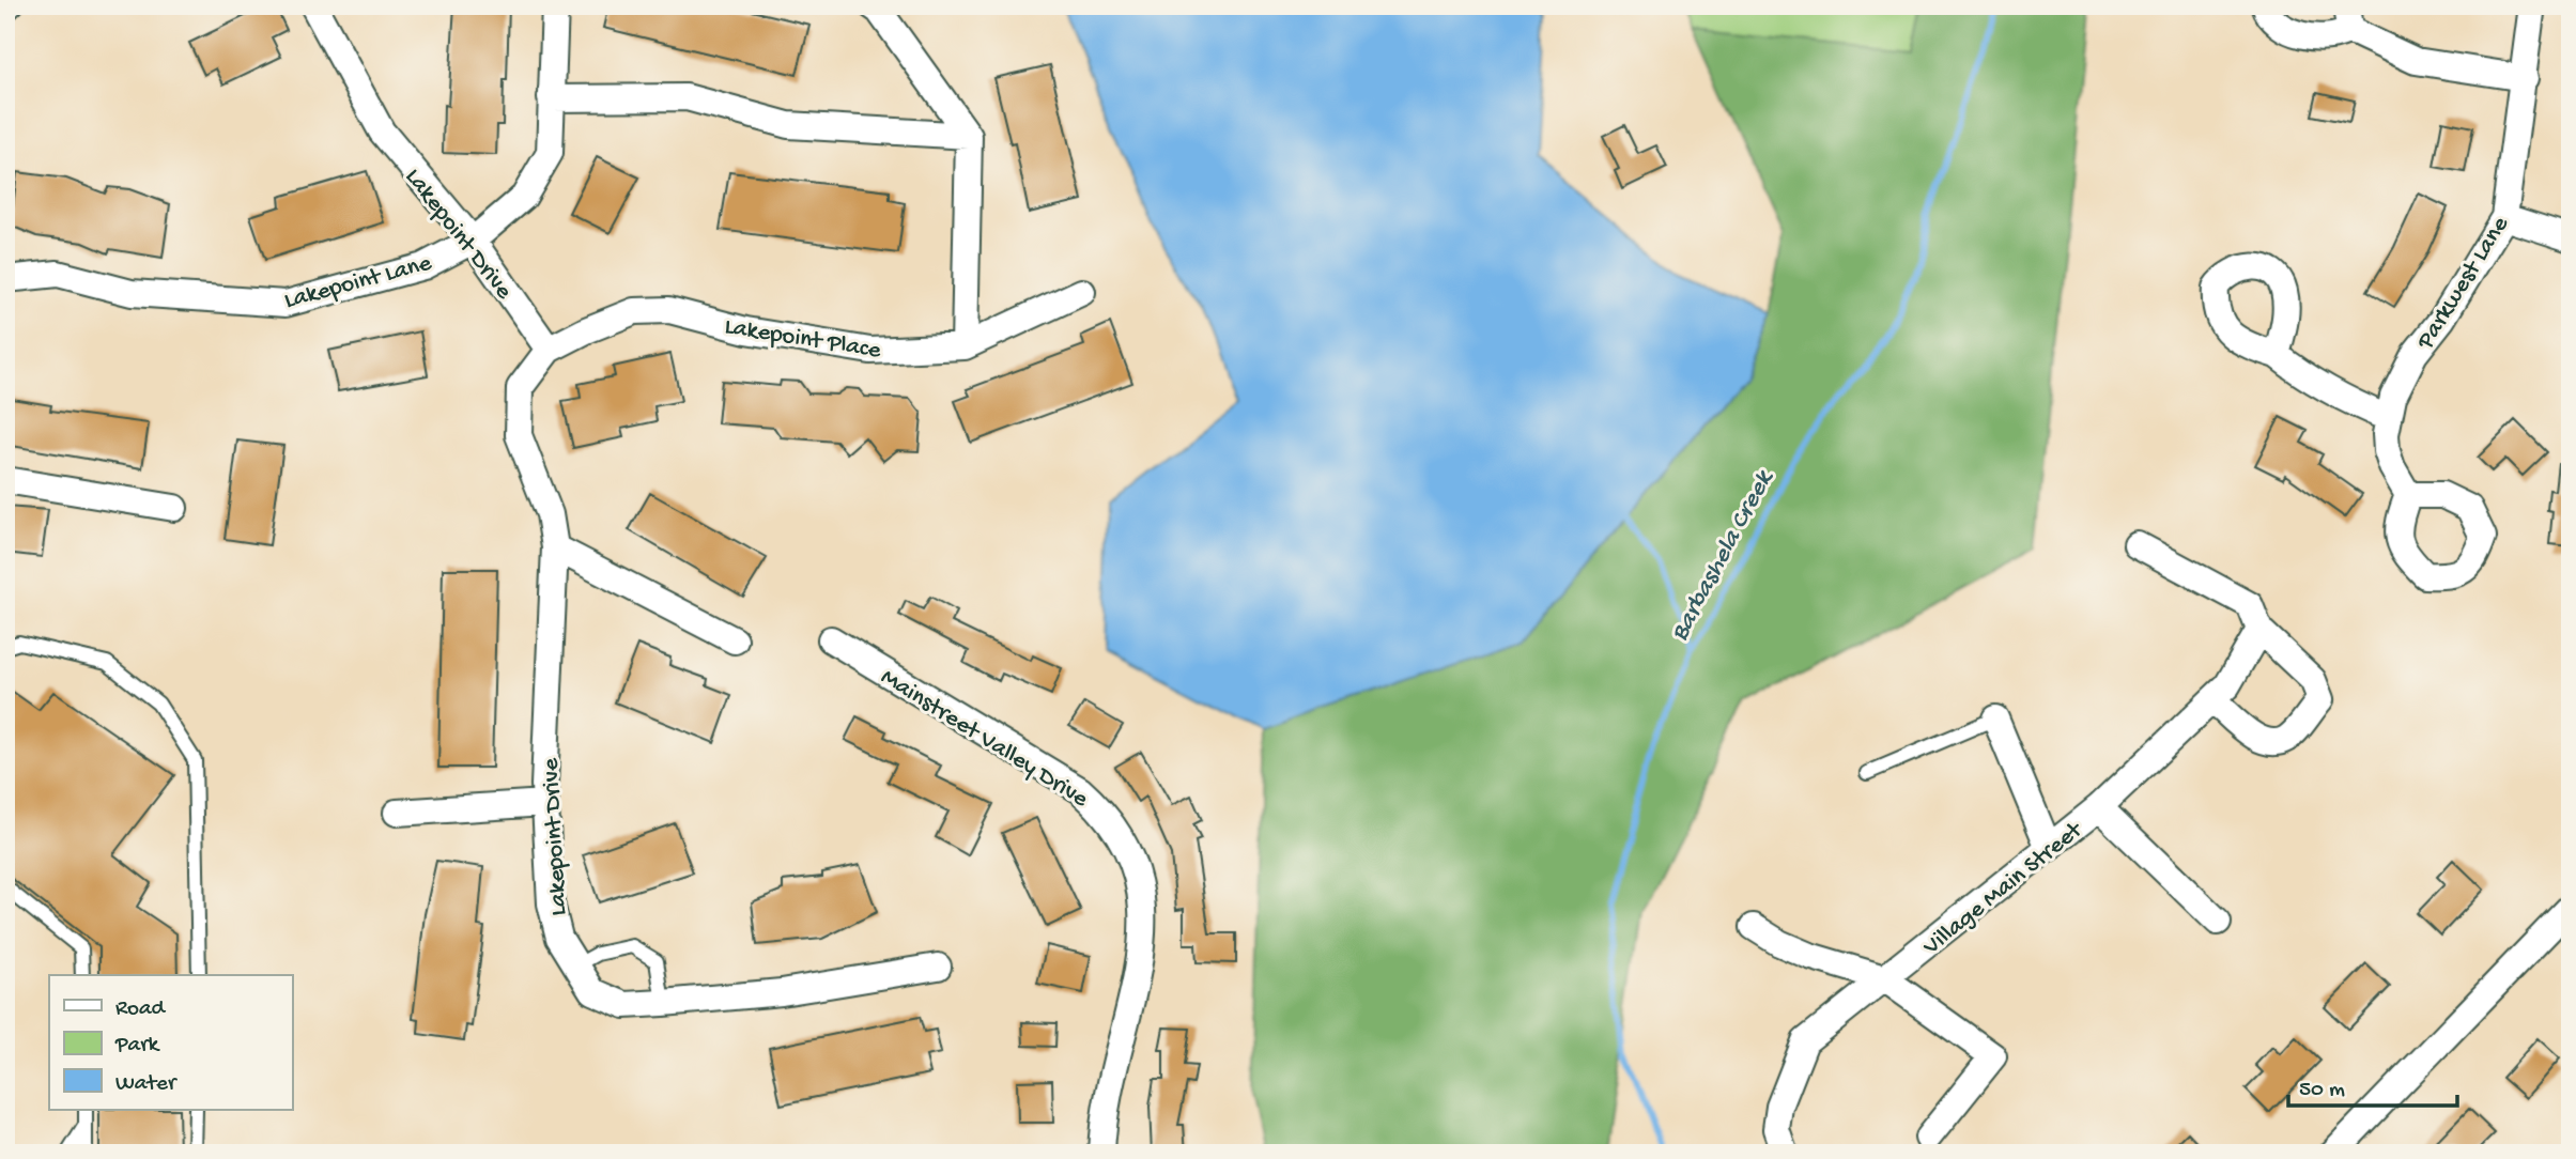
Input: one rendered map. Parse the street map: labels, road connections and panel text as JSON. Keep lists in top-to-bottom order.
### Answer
{
  "streets": {
    "street": [
      "Lakepoint Drive",
      "Lakepoint Lane",
      "Parkwest Lane",
      "Lakepoint Place",
      "Mainstreet Valley Drive",
      "Village Main Street"
    ]
  },
  "crossings": [
    ["Lakepoint Drive", "Lakepoint Lane"],
    ["Lakepoint Drive", "Lakepoint Place"]
  ],
  "water": ["Barbashela Creek"],
  "legend": ["Road", "Park", "Water"],
  "scale_bar": "50 m"
}
